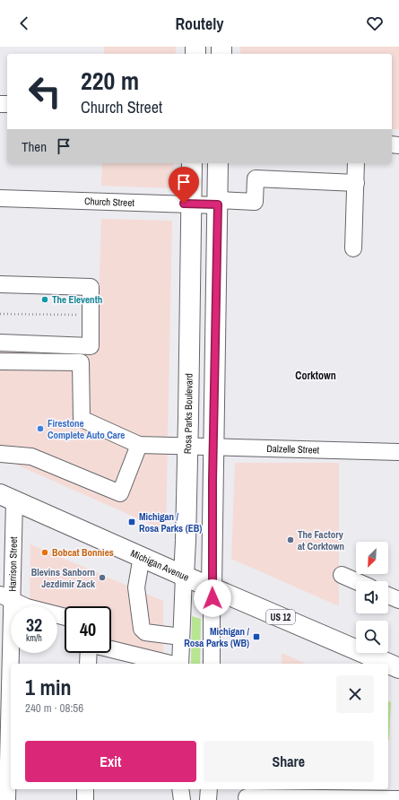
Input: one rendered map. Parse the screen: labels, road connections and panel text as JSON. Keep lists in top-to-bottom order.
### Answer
{
  "streets": {
    "main road": ["Rosa Parks Boulevard", "Michigan Avenue", "US 12"],
    "street": ["Church Street", "Dalzelle Street", "Harrison Street"]
  },
  "crossings": [
    ["Church Street", "Rosa Parks Boulevard"],
    ["Rosa Parks Boulevard", "Dalzelle Street"],
    ["Rosa Parks Boulevard", "Michigan Avenue"],
    ["Harrison Street", "Michigan Avenue"]
  ],
  "districts": ["Corktown"],
  "places": {
    "other": [
      "The Eleventh",
      "Firestone Complete Auto Care",
      "The Factory at Corktown",
      "Bobcat Bonnies",
      "Blevins Sanborn Jezdimir Zack"
    ],
    "transit": ["Michigan / Rosa Parks (EB)", "Michigan / Rosa Parks (WB)"]
  },
  "north": "bottom left",
  "page": {
    "header": "Routely",
    "turn": ["220 m", "Church Street"],
    "then": "Then",
    "speed": "32 km/h",
    "limit": "40",
    "heading": ["1 min", "240 m · 08:56"],
    "buttons": ["Exit", "Share"]
  }
}
